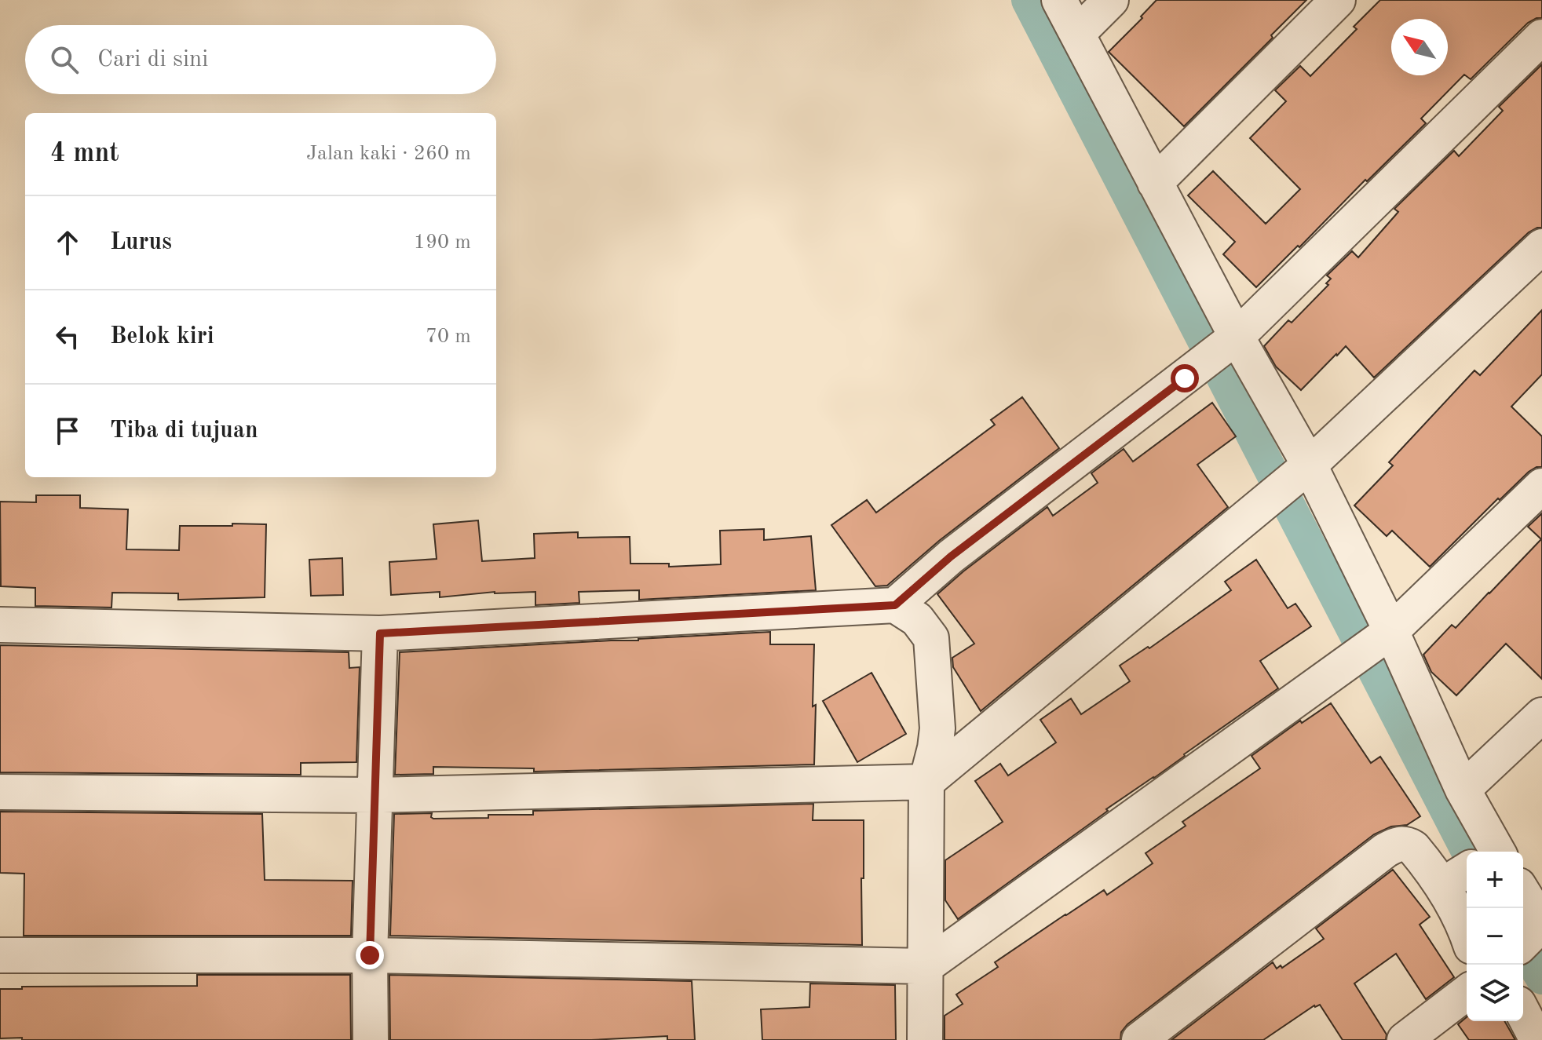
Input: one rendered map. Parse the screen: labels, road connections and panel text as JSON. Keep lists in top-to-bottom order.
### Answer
{
  "north": "top left",
  "page": {
    "search": "Cari di sini",
    "heading": ["4 mnt", "Jalan kaki · 260 m"],
    "list": [
      ["Lurus", "190 m"],
      ["Belok kiri", "70 m"],
      "Tiba di tujuan"
    ],
    "map_buttons": ["+", "−"]
  }
}
